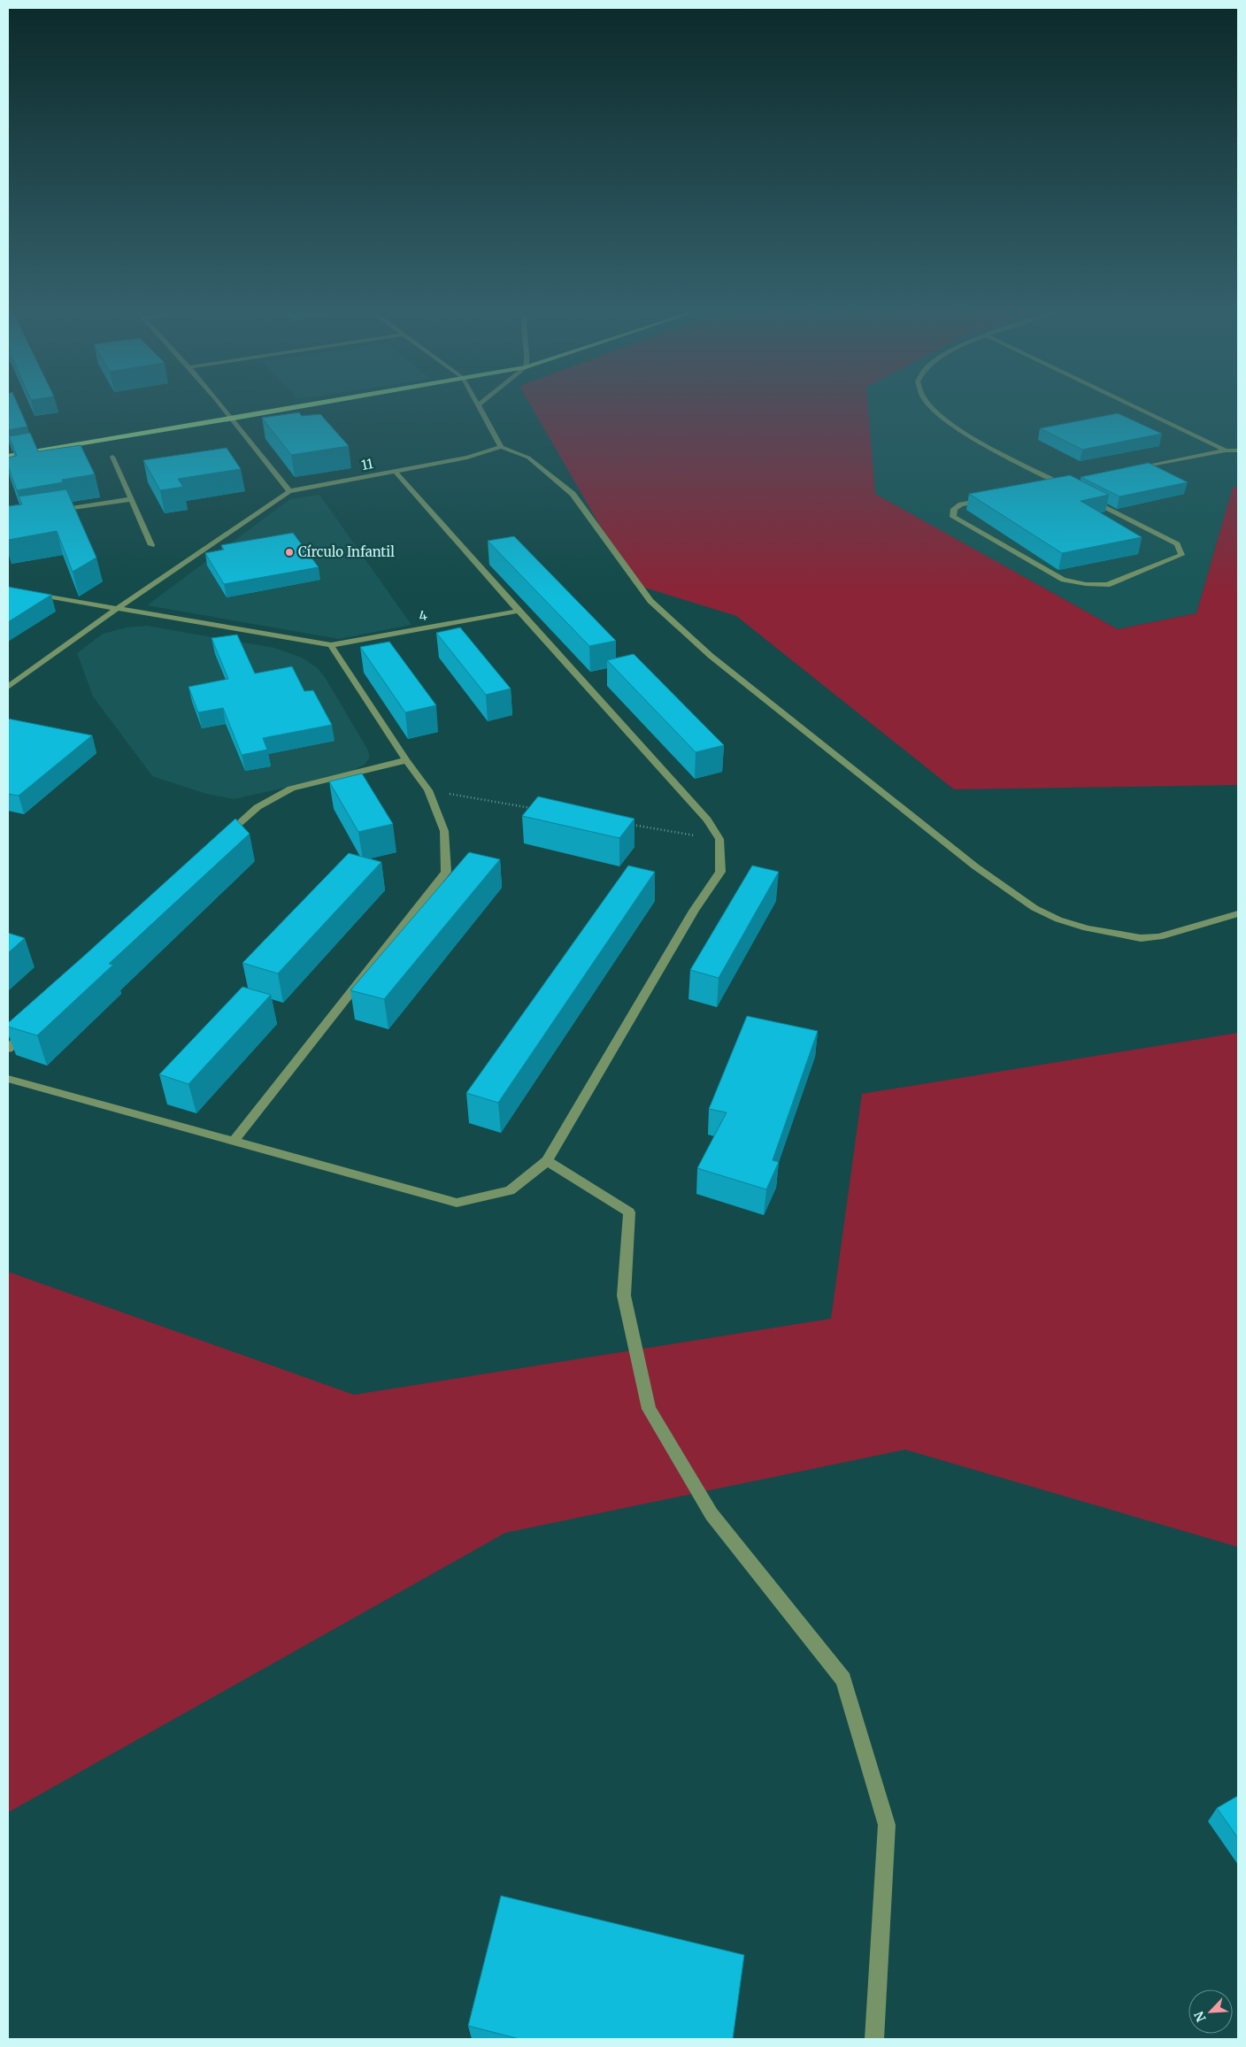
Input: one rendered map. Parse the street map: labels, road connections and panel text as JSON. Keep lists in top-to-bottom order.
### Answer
{
  "streets": {
    "street": ["11", "4"]
  },
  "places": ["Círculo Infantil"],
  "north": "bottom left"
}
